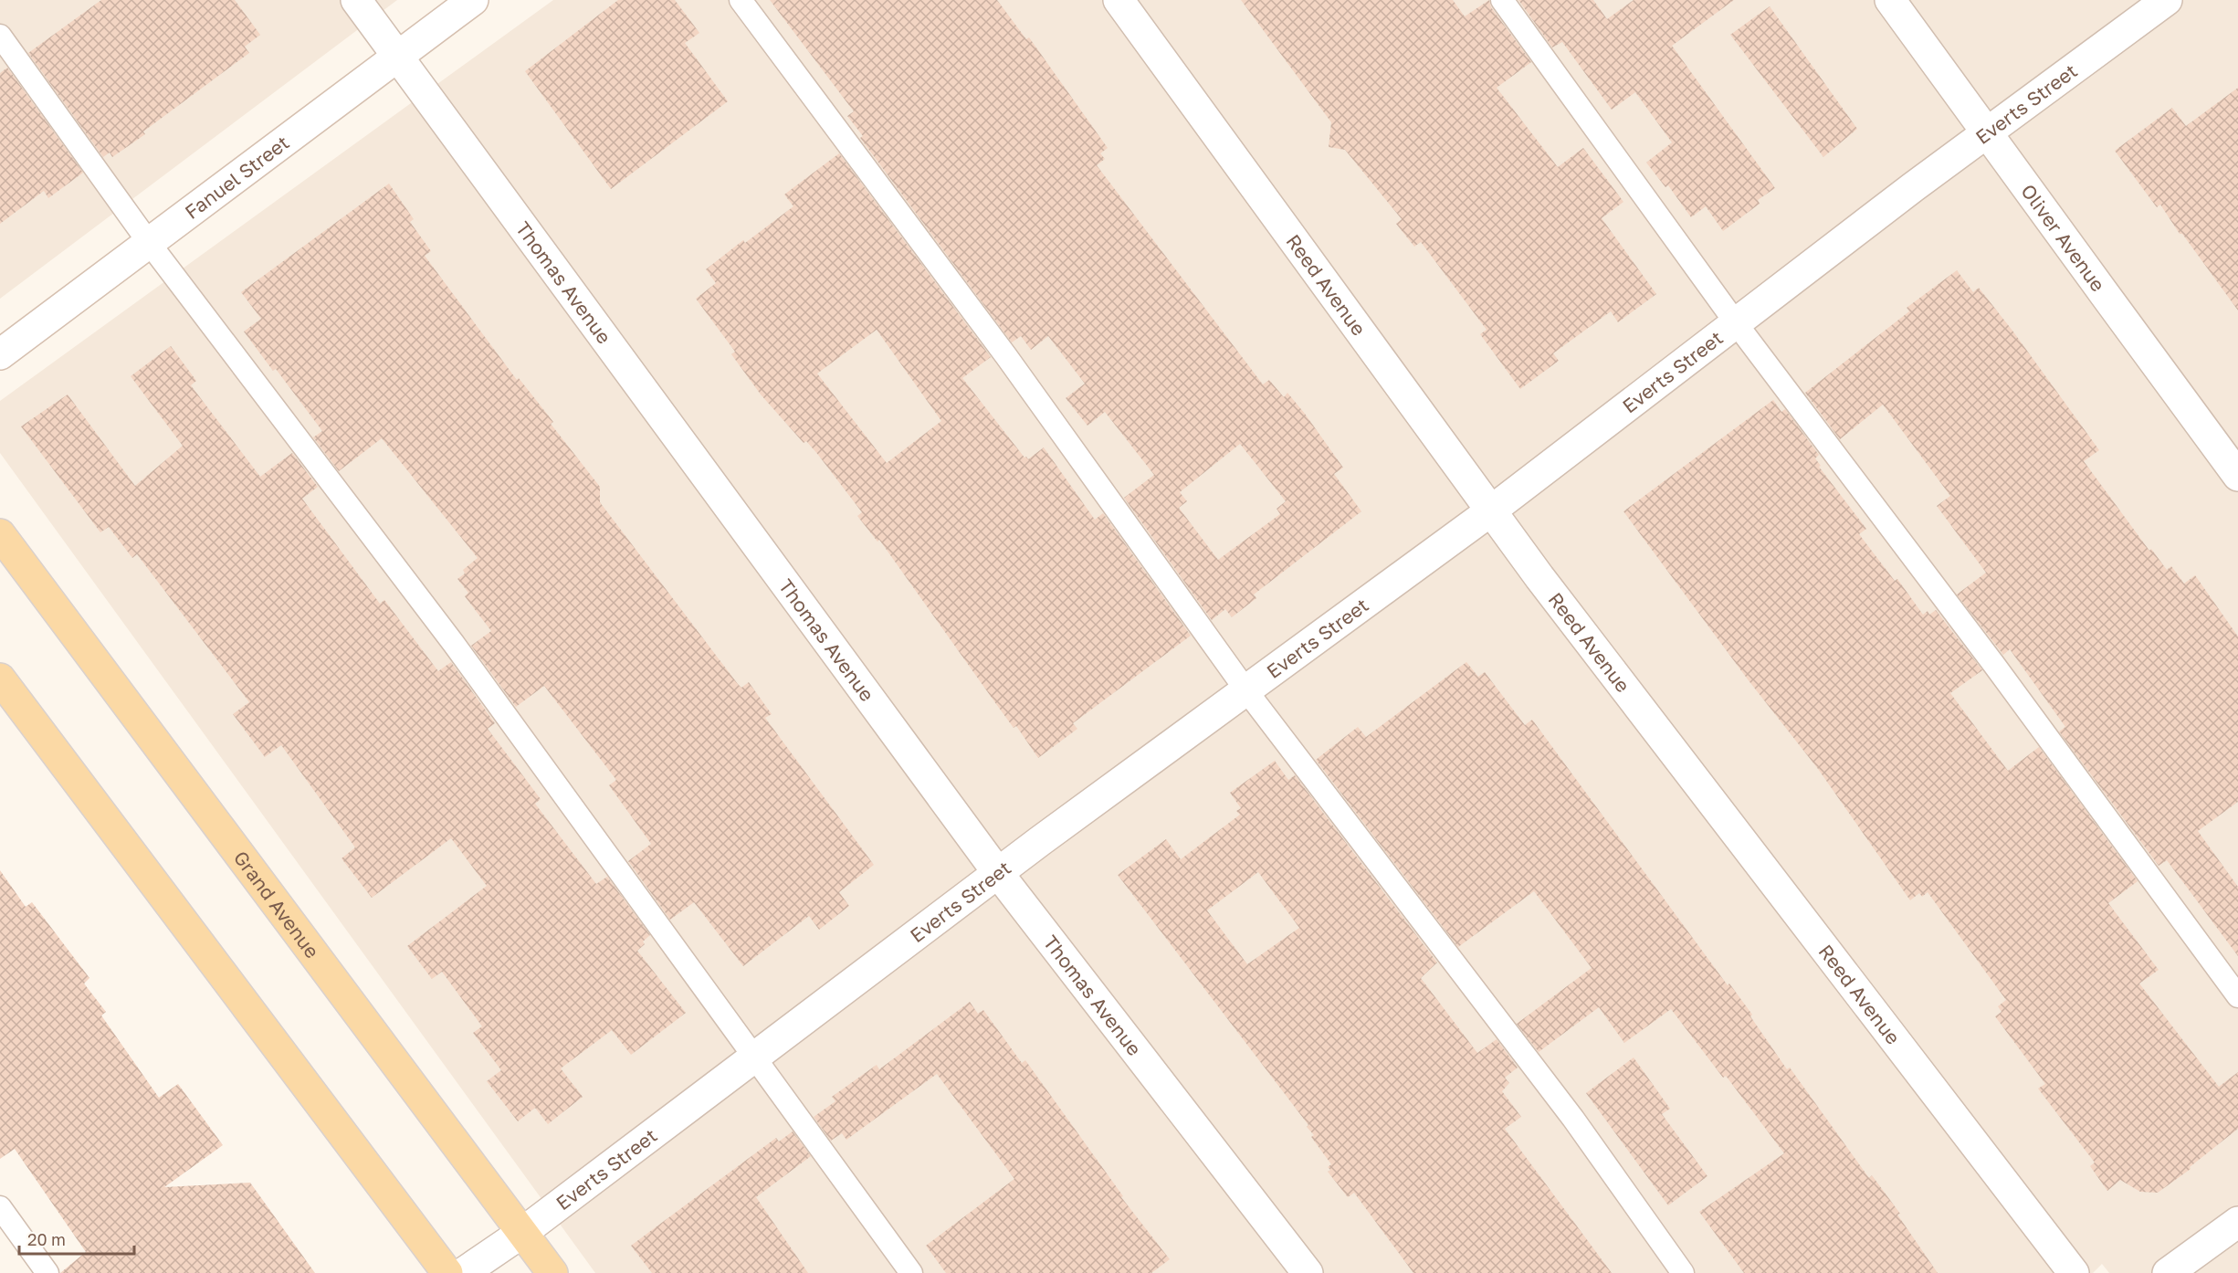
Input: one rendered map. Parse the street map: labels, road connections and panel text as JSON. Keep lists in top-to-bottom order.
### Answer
{
  "streets": {
    "main road": ["Grand Avenue"],
    "street": [
      "Everts Street",
      "Fanuel Street",
      "Oliver Avenue",
      "Thomas Avenue",
      "Reed Avenue"
    ]
  },
  "crossings": [
    ["Everts Street", "Oliver Avenue"],
    ["Everts Street", "Thomas Avenue"],
    ["Everts Street", "Reed Avenue"],
    ["Everts Street", "Grand Avenue"],
    ["Fanuel Street", "Thomas Avenue"]
  ],
  "scale_bar": "20 m"
}
